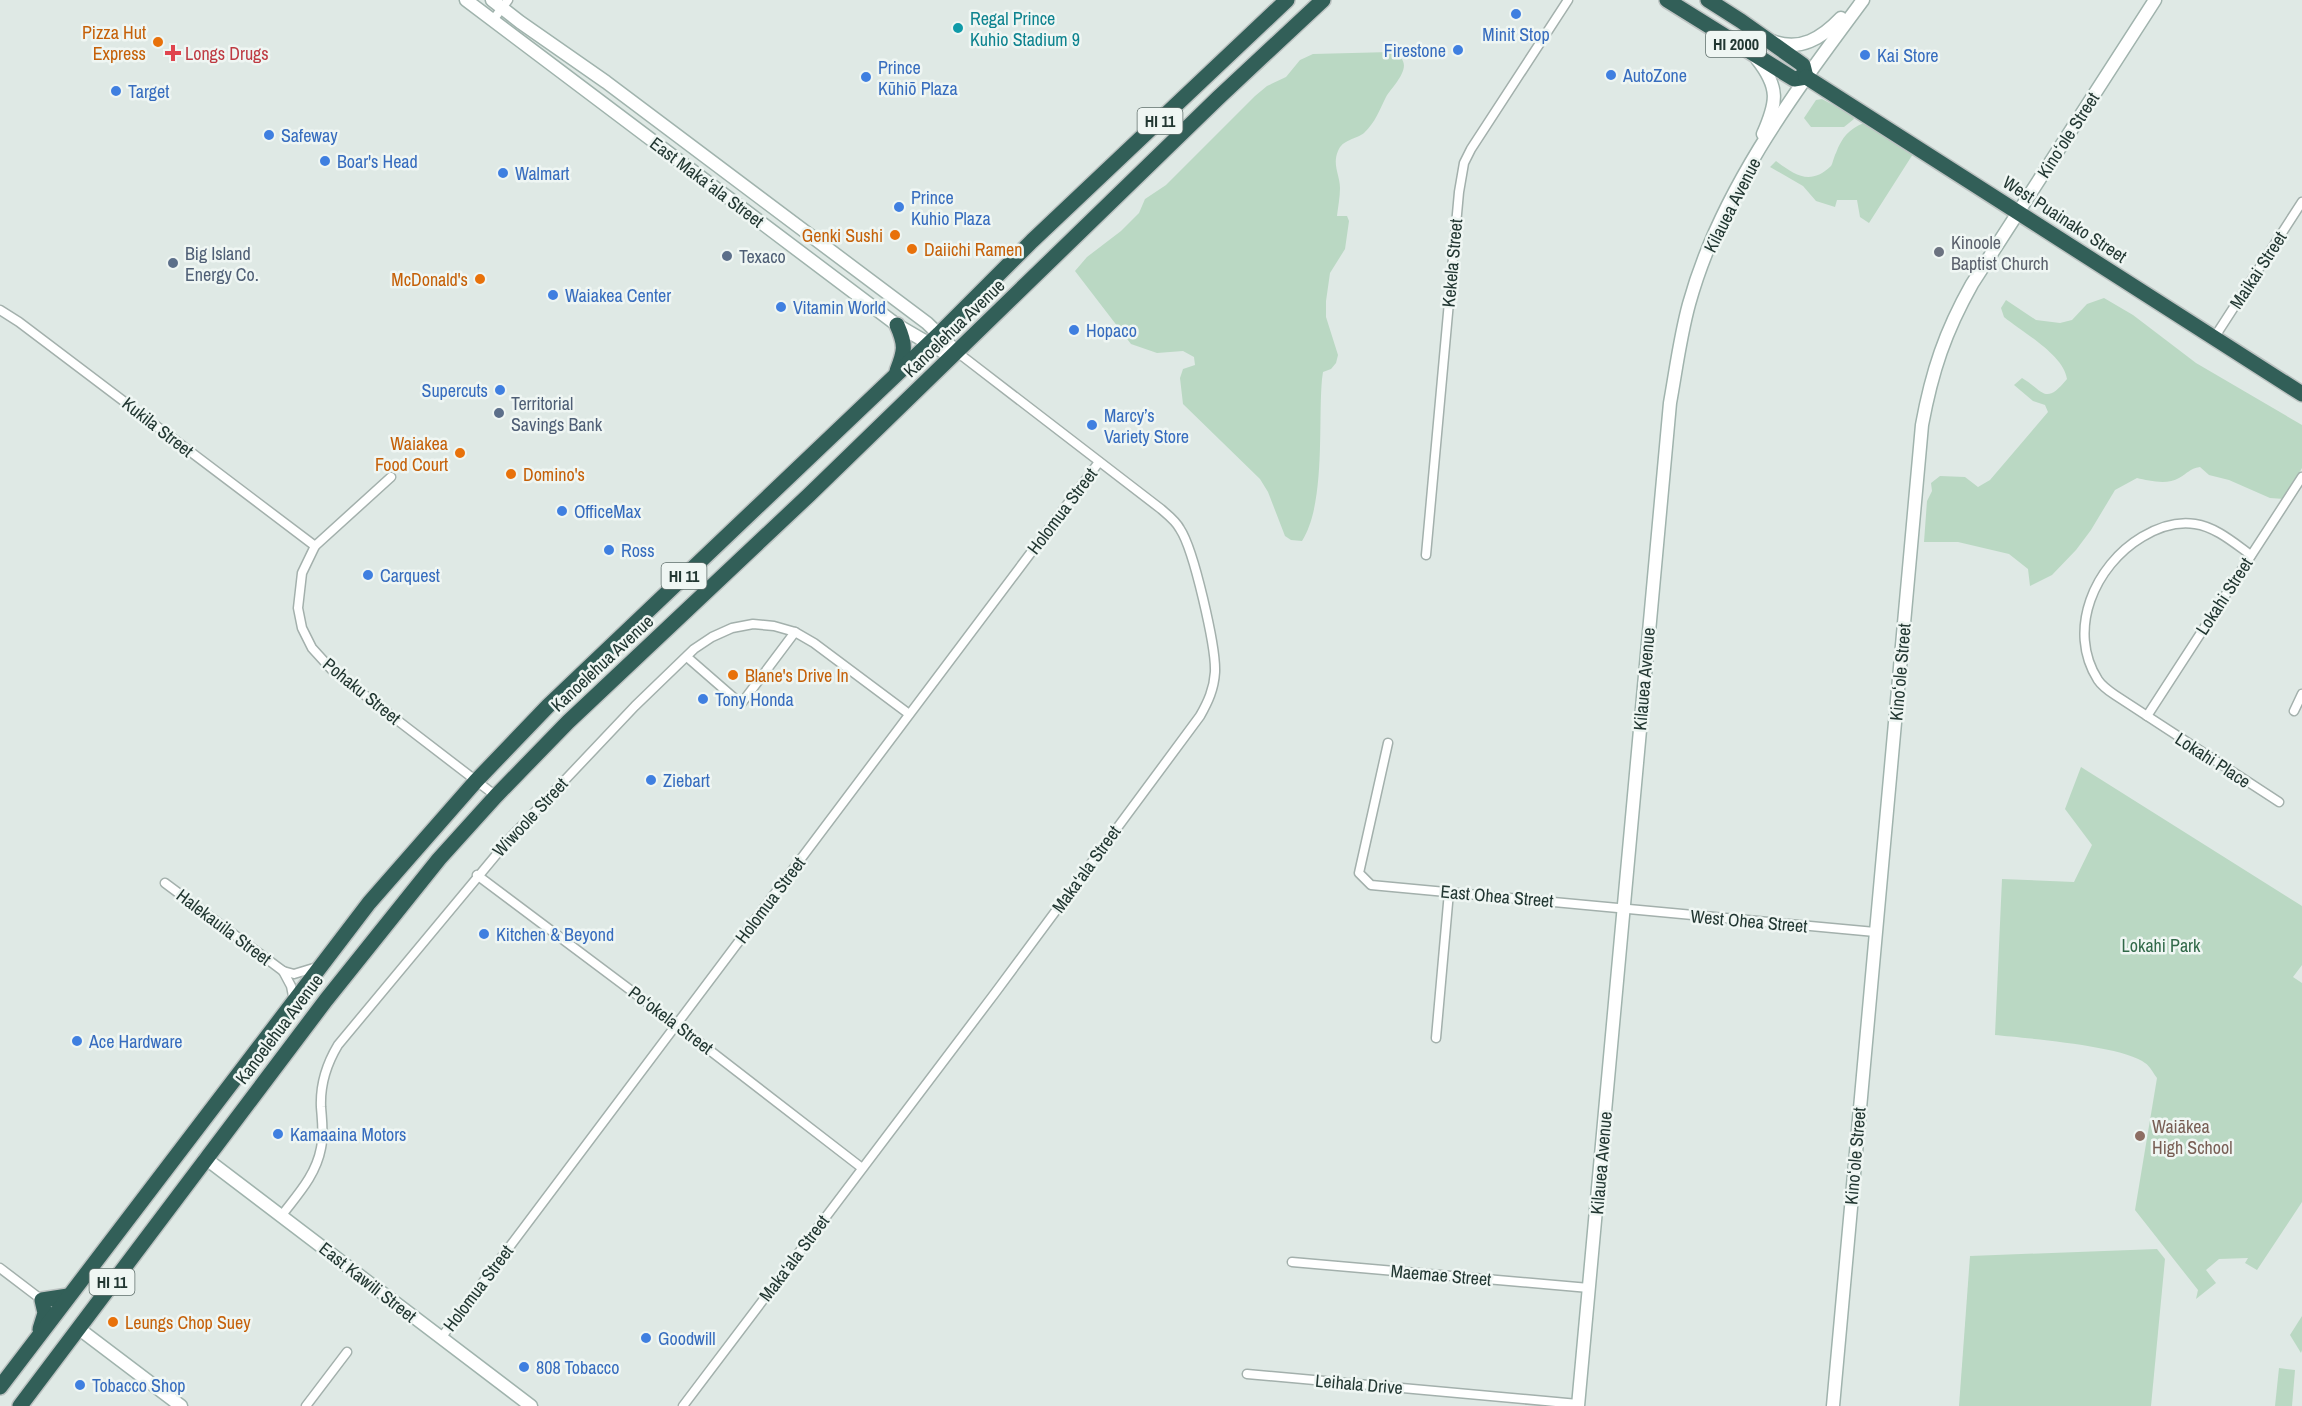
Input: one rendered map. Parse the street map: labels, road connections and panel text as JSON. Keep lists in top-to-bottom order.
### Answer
{
  "streets": {
    "highway": [
      "HI 2000",
      "HI 11",
      "West Puainako Street",
      "Kanoelehua Avenue"
    ],
    "street": [
      "Kinoʻole Street",
      "East Makaʻala Street",
      "Kilauea Avenue",
      "Kekela Street",
      "Maikai Street",
      "Kukila Street",
      "Holomua Street",
      "Lokahi Street",
      "Pohaku Street",
      "Lokahi Place",
      "Wiwoole Street",
      "Maka‘ala Street",
      "East Ohea Street",
      "West Ohea Street",
      "Halekauila Street",
      "Po‘okela Street",
      "Maemae Street",
      "East Kawili Street",
      "Leihala Drive"
    ]
  },
  "crossings": [
    ["HI 2000", "Kilauea Avenue"],
    ["HI 2000", "West Puainako Street"],
    ["Kinoʻole Street", "West Puainako Street"],
    ["Kinoʻole Street", "West Ohea Street"],
    ["East Makaʻala Street", "Kanoelehua Avenue"],
    ["East Makaʻala Street", "Maka‘ala Street"],
    ["Kilauea Avenue", "West Puainako Street"],
    ["Kilauea Avenue", "East Ohea Street"],
    ["Kilauea Avenue", "West Ohea Street"],
    ["Kilauea Avenue", "Maemae Street"],
    ["Kilauea Avenue", "Leihala Drive"],
    ["West Puainako Street", "Maikai Street"],
    ["Kanoelehua Avenue", "Pohaku Street"],
    ["Kanoelehua Avenue", "Maka‘ala Street"],
    ["Kanoelehua Avenue", "Halekauila Street"],
    ["Kanoelehua Avenue", "East Kawili Street"],
    ["Kukila Street", "Pohaku Street"],
    ["Holomua Street", "Wiwoole Street"],
    ["Holomua Street", "Maka‘ala Street"],
    ["Holomua Street", "Po‘okela Street"],
    ["Holomua Street", "East Kawili Street"],
    ["Lokahi Street", "Lokahi Place"],
    ["Wiwoole Street", "Po‘okela Street"],
    ["Wiwoole Street", "East Kawili Street"],
    ["Maka‘ala Street", "Po‘okela Street"],
    ["East Ohea Street", "West Ohea Street"]
  ],
  "parks": ["Lokahi Park"],
  "places": {
    "other": [
      "Minit Stop",
      "Regal Prince Kuhio Stadium 9",
      "Pizza Hut Express",
      "Firestone",
      "Kai Store",
      "AutoZone",
      "Prince Kūhiō Plaza",
      "Target",
      "Safeway",
      "Boar's Head",
      "Walmart",
      "Prince Kuhio Plaza",
      "Genki Sushi",
      "Daiichi Ramen",
      "Kinoole Baptist Church",
      "Texaco",
      "Big Island Energy Co.",
      "McDonald's",
      "Waiakea Center",
      "Vitamin World",
      "Hopaco",
      "Supercuts",
      "Territorial Savings Bank",
      "Marcy’s Variety Store",
      "Waiakea Food Court",
      "Domino's",
      "OfficeMax",
      "Ross",
      "Carquest",
      "Blane's Drive In",
      "Tony Honda",
      "Ziebart",
      "Kitchen & Beyond",
      "Ace Hardware",
      "Kamaaina Motors",
      "Waiākea High School",
      "Leungs Chop Suey",
      "Goodwill",
      "808 Tobacco",
      "Tobacco Shop"
    ],
    "health": ["Longs Drugs"]
  }
}
